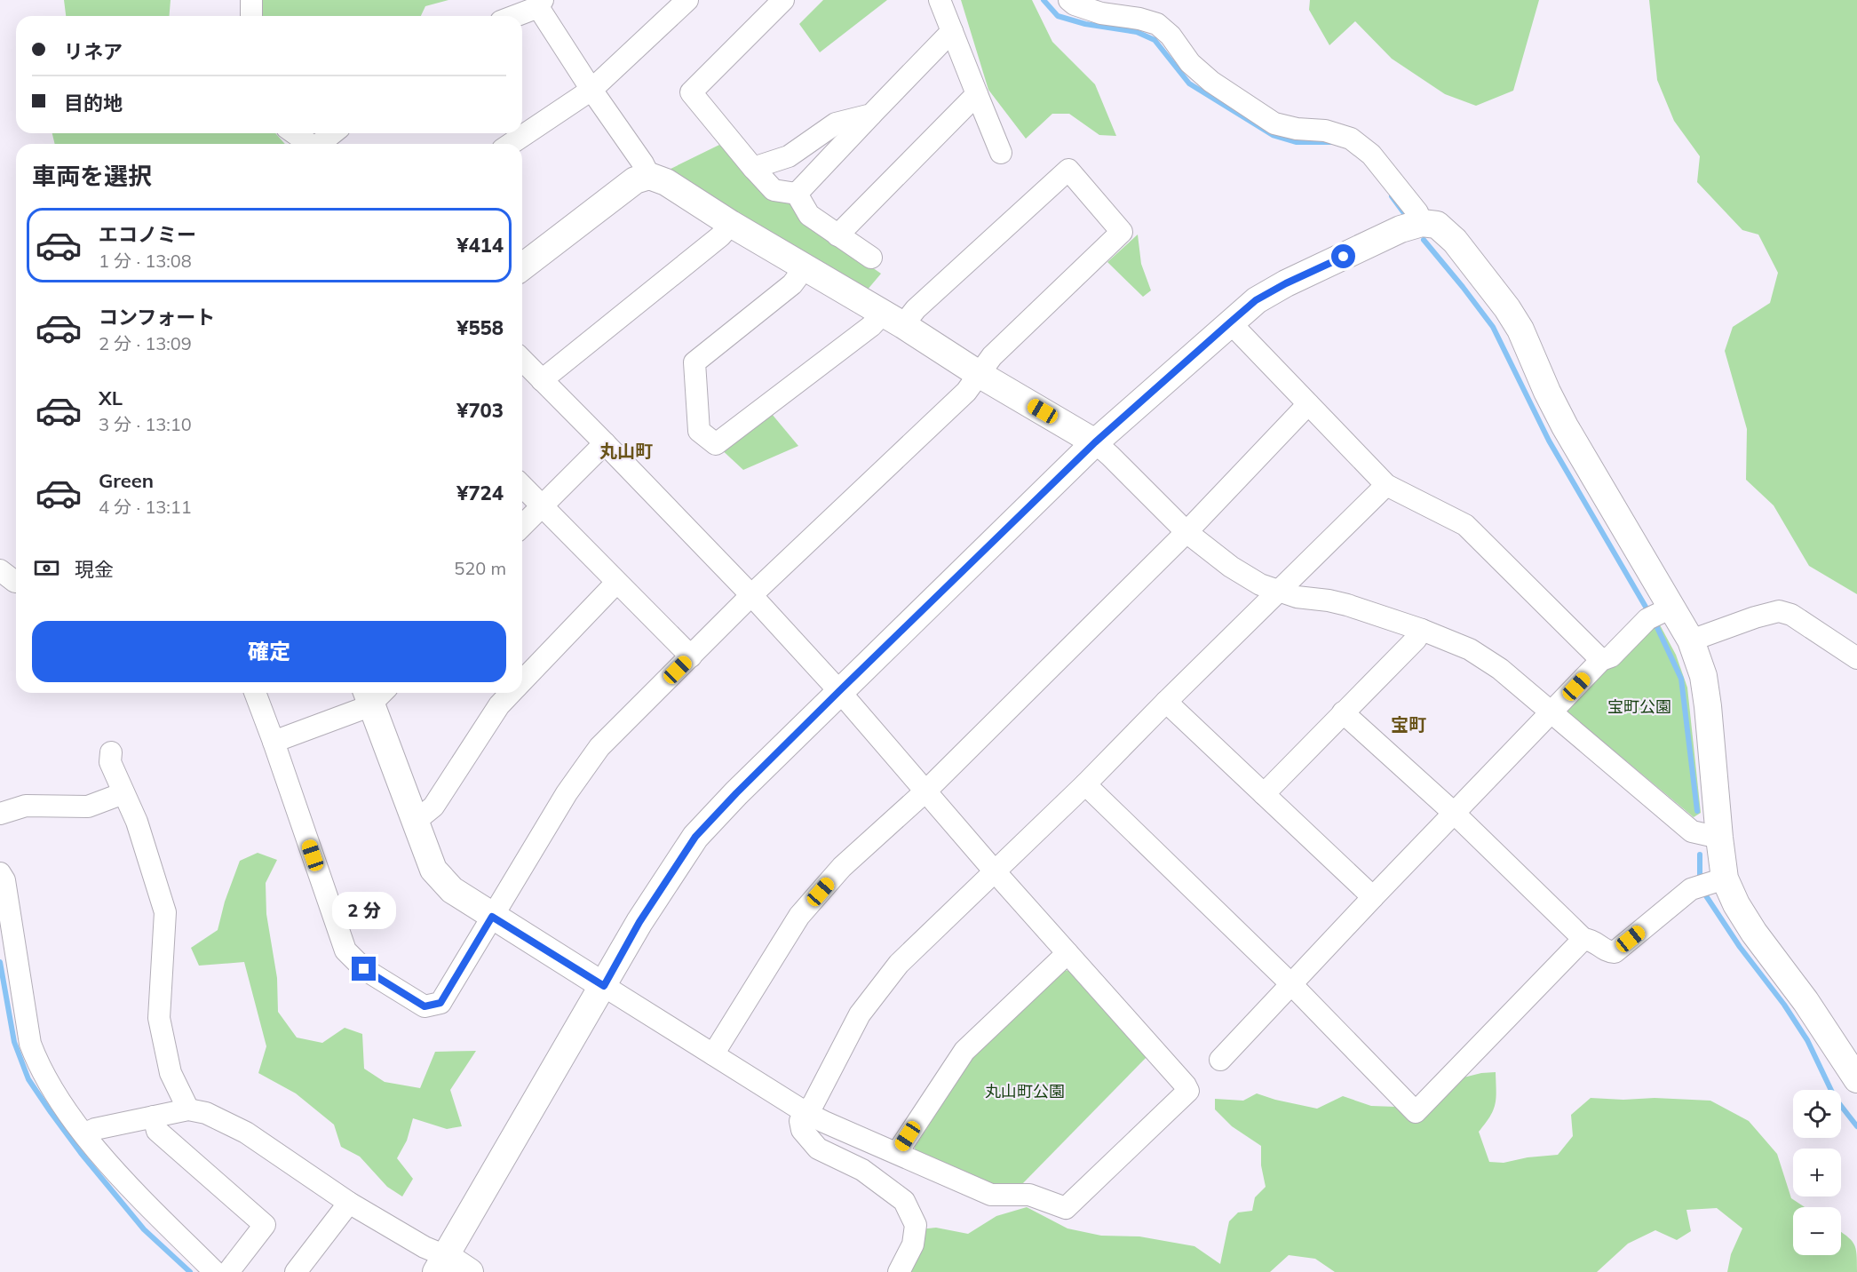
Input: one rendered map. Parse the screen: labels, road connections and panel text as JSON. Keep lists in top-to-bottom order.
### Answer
{
  "districts": ["丸山町", "宝町"],
  "parks": ["宝町公園", "丸山町公園"],
  "page": {
    "banner": ["リネア", "目的地"],
    "heading": "車両を選択",
    "list": [
      {
        "name": "エコノミー",
        "note": "1 分 · 13:08",
        "value": "¥414"
      },
      {
        "name": "コンフォート",
        "note": "2 分 · 13:09",
        "value": "¥558"
      },
      {
        "name": "XL",
        "note": "3 分 · 13:10",
        "value": "¥703"
      },
      {
        "name": "Green",
        "note": "4 分 · 13:11",
        "value": "¥724"
      }
    ],
    "pay": ["現金", "520 m"],
    "buttons": "確定",
    "bubble": "2 分",
    "map_buttons": ["+", "−"]
  }
}
